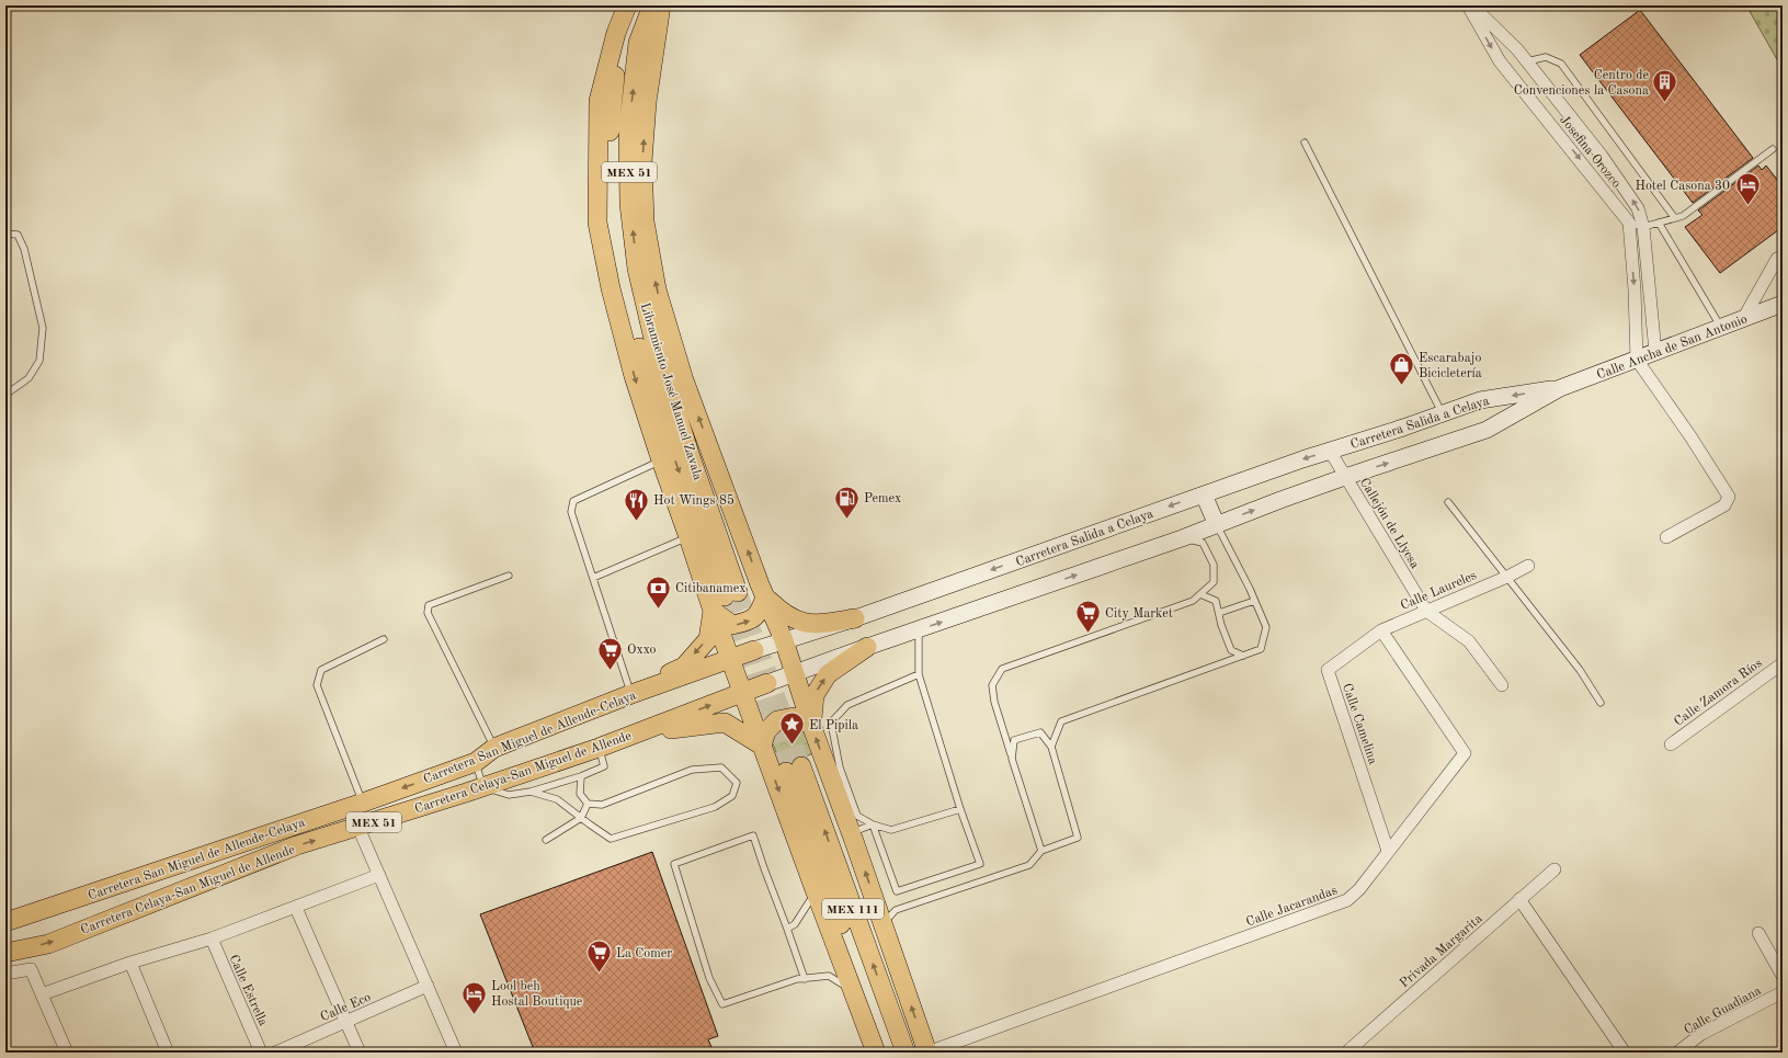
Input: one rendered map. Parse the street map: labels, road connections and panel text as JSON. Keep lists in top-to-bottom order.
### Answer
{
  "streets": {
    "main road": [
      "MEX 51",
      "Calle Ancha de San Antonio",
      "Libramiento José Manuel Zavala",
      "Carretera Salida a Celaya",
      "Carretera San Miguel de Allende-Celaya",
      "Carretera Celaya-San Miguel de Allende",
      "MEX 111"
    ],
    "street": [
      "Josefina Orozco",
      "Callejón de Llycsa",
      "Calle Laureles",
      "Calle Zamora Ríos",
      "Calle Camelina",
      "Calle Jacarandas",
      "Privada Margarita",
      "Calle Estrella",
      "Calle Eco",
      "Calle Guadiana"
    ]
  },
  "crossings": [
    ["Josefina Orozco", "Calle Ancha de San Antonio"],
    ["Calle Ancha de San Antonio", "Carretera Salida a Celaya"],
    ["Carretera Salida a Celaya", "Callejón de Llycsa"],
    ["Carretera Salida a Celaya", "Carretera San Miguel de Allende-Celaya"],
    ["Carretera Salida a Celaya", "Carretera Celaya-San Miguel de Allende"],
    ["Callejón de Llycsa", "Calle Laureles"],
    ["Calle Laureles", "Calle Camelina"],
    ["Calle Laureles", "Calle Jacarandas"],
    ["Calle Camelina", "Calle Jacarandas"]
  ],
  "one_way": ["Carretera Celaya-San Miguel de Allende"],
  "places": {
    "building": ["Centro de Convenciones la Casona"],
    "hotel": ["Hotel Casona 30", "Lool beh Hostal Boutique"],
    "shop": ["Escarabajo Bicicletería"],
    "fuel station": ["Pemex"],
    "restaurant": ["Hot Wings 85"],
    "bank": ["Citibanamex"],
    "supermarket": ["City Market", "Oxxo", "La Comer"],
    "place": ["El Pipila"]
  }
}
